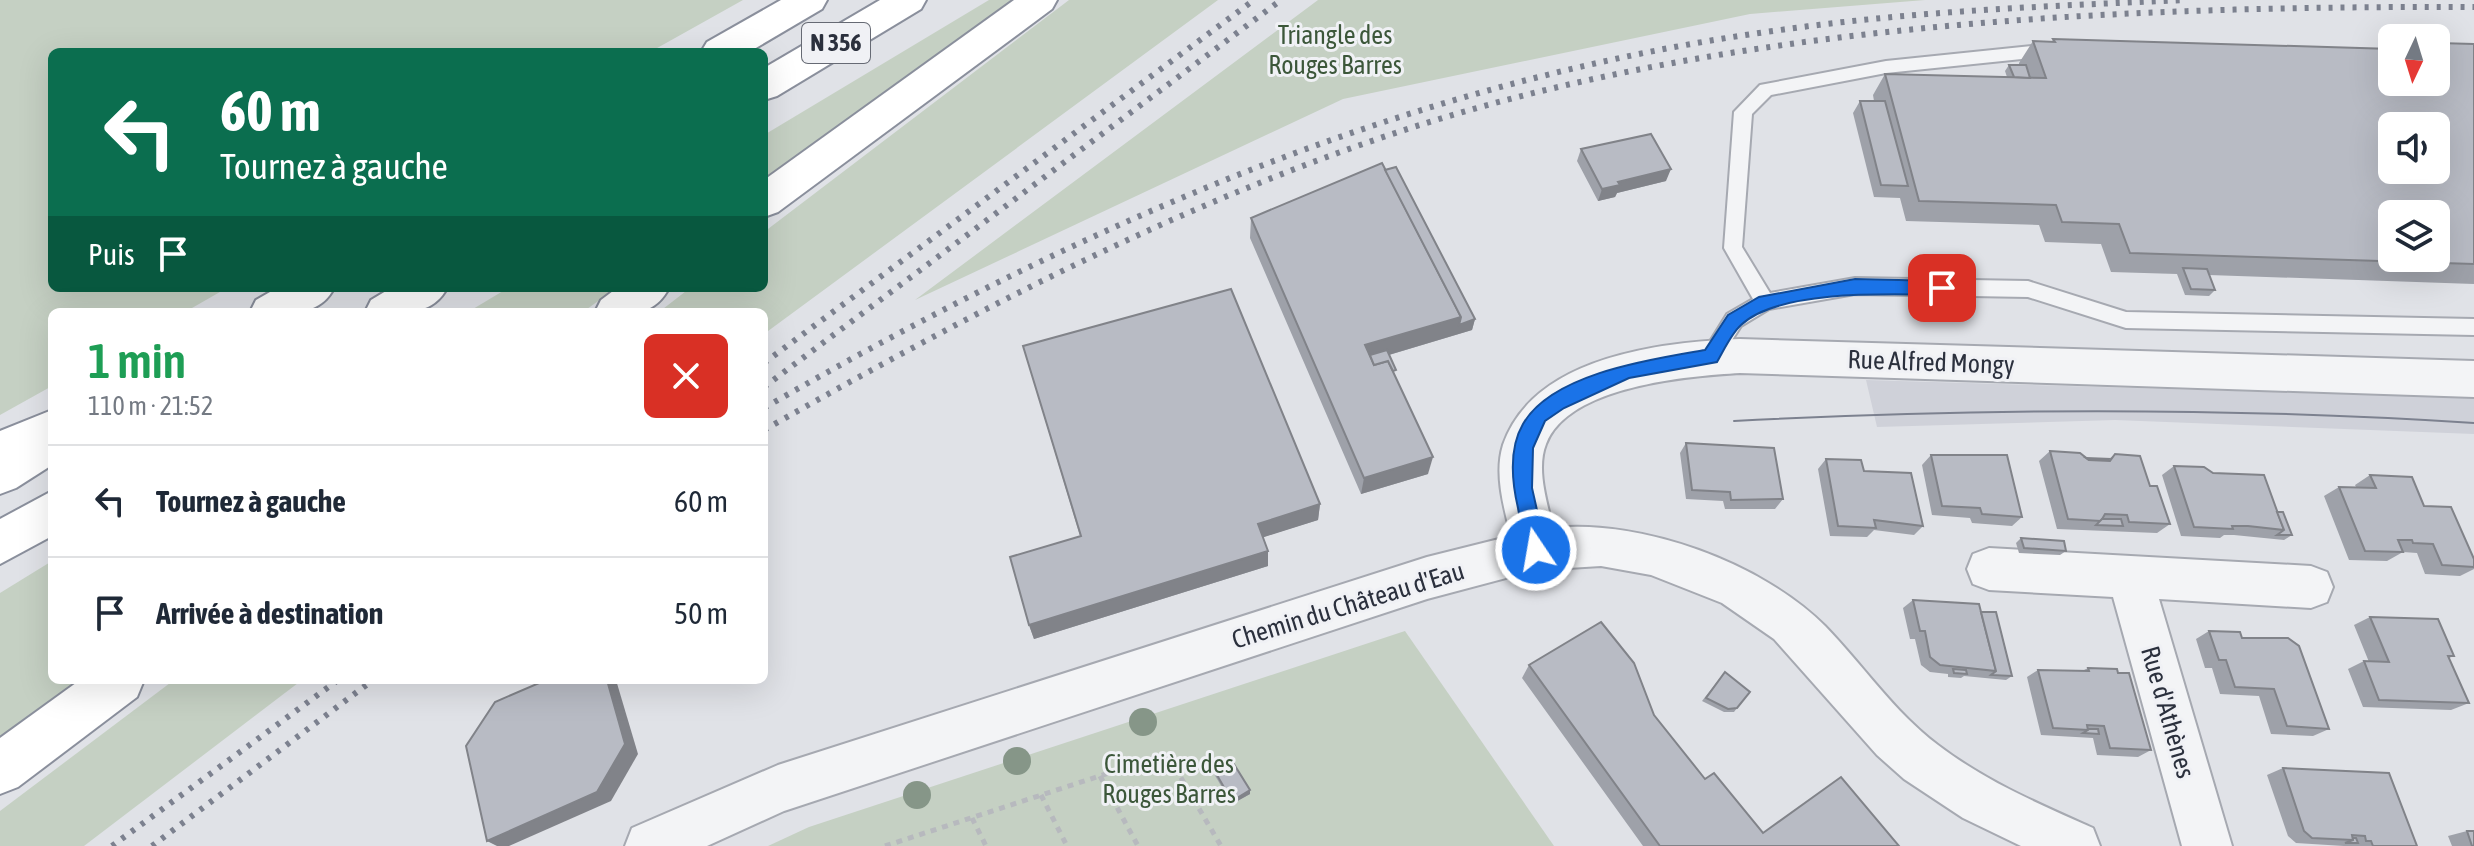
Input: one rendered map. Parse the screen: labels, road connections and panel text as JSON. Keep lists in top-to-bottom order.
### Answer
{
  "streets": {
    "highway": ["N 356"],
    "street": ["Rue Alfred Mongy", "Chemin du Château d'Eau", "Rue d'Athènes"]
  },
  "crossings": [
    ["Rue Alfred Mongy", "Chemin du Château d'Eau"]
  ],
  "parks": ["Triangle des Rouges Barres", "Cimetière des Rouges Barres"],
  "north": "bottom",
  "page": {
    "turn": ["60 m", "Tournez à gauche"],
    "then": "Puis",
    "heading": ["1 min", "110 m · 21:52"],
    "list": [
      {
        "name": "Tournez à gauche",
        "value": "60 m"
      },
      {
        "name": "Arrivée à destination",
        "value": "50 m"
      }
    ]
  }
}
